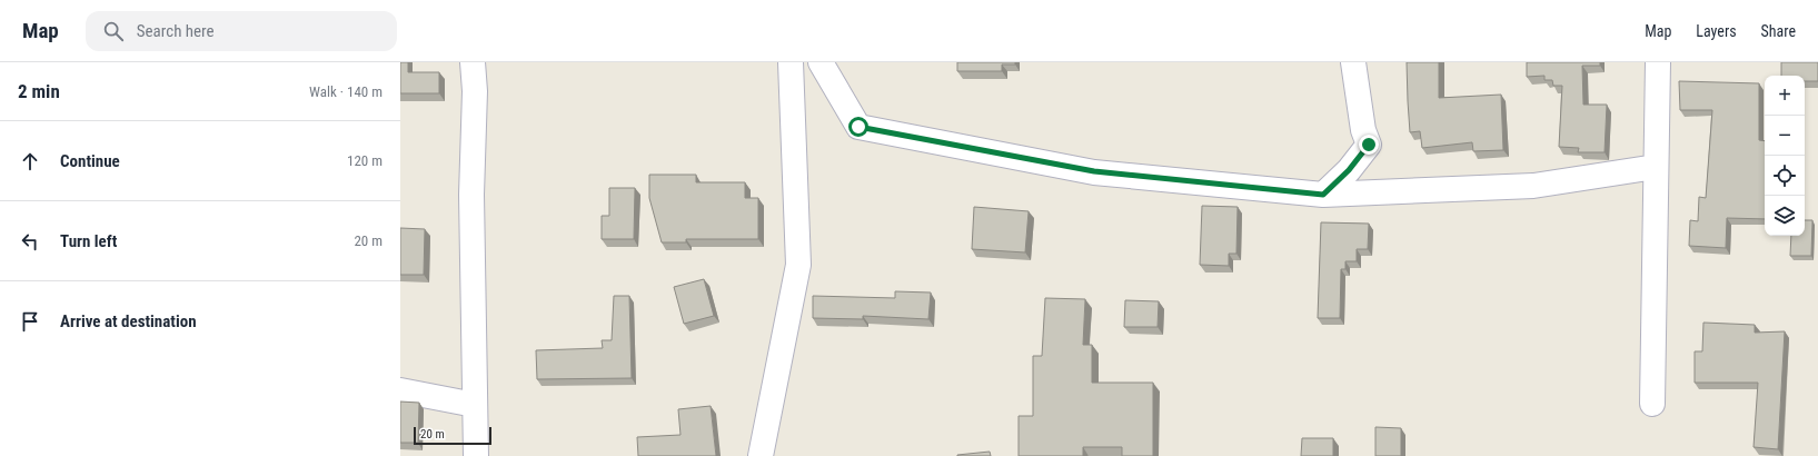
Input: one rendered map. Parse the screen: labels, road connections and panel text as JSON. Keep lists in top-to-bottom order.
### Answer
{
  "scale_bar": "20 m",
  "page": {
    "header": "Map",
    "search": "Search here",
    "nav": ["Map", "Layers", "Share"],
    "heading": ["2 min", "Walk · 140 m"],
    "map_buttons": ["+", "−"],
    "list": [
      ["Continue", "120 m"],
      ["Turn left", "20 m"],
      "Arrive at destination"
    ],
    "scale": "20 m"
  }
}
